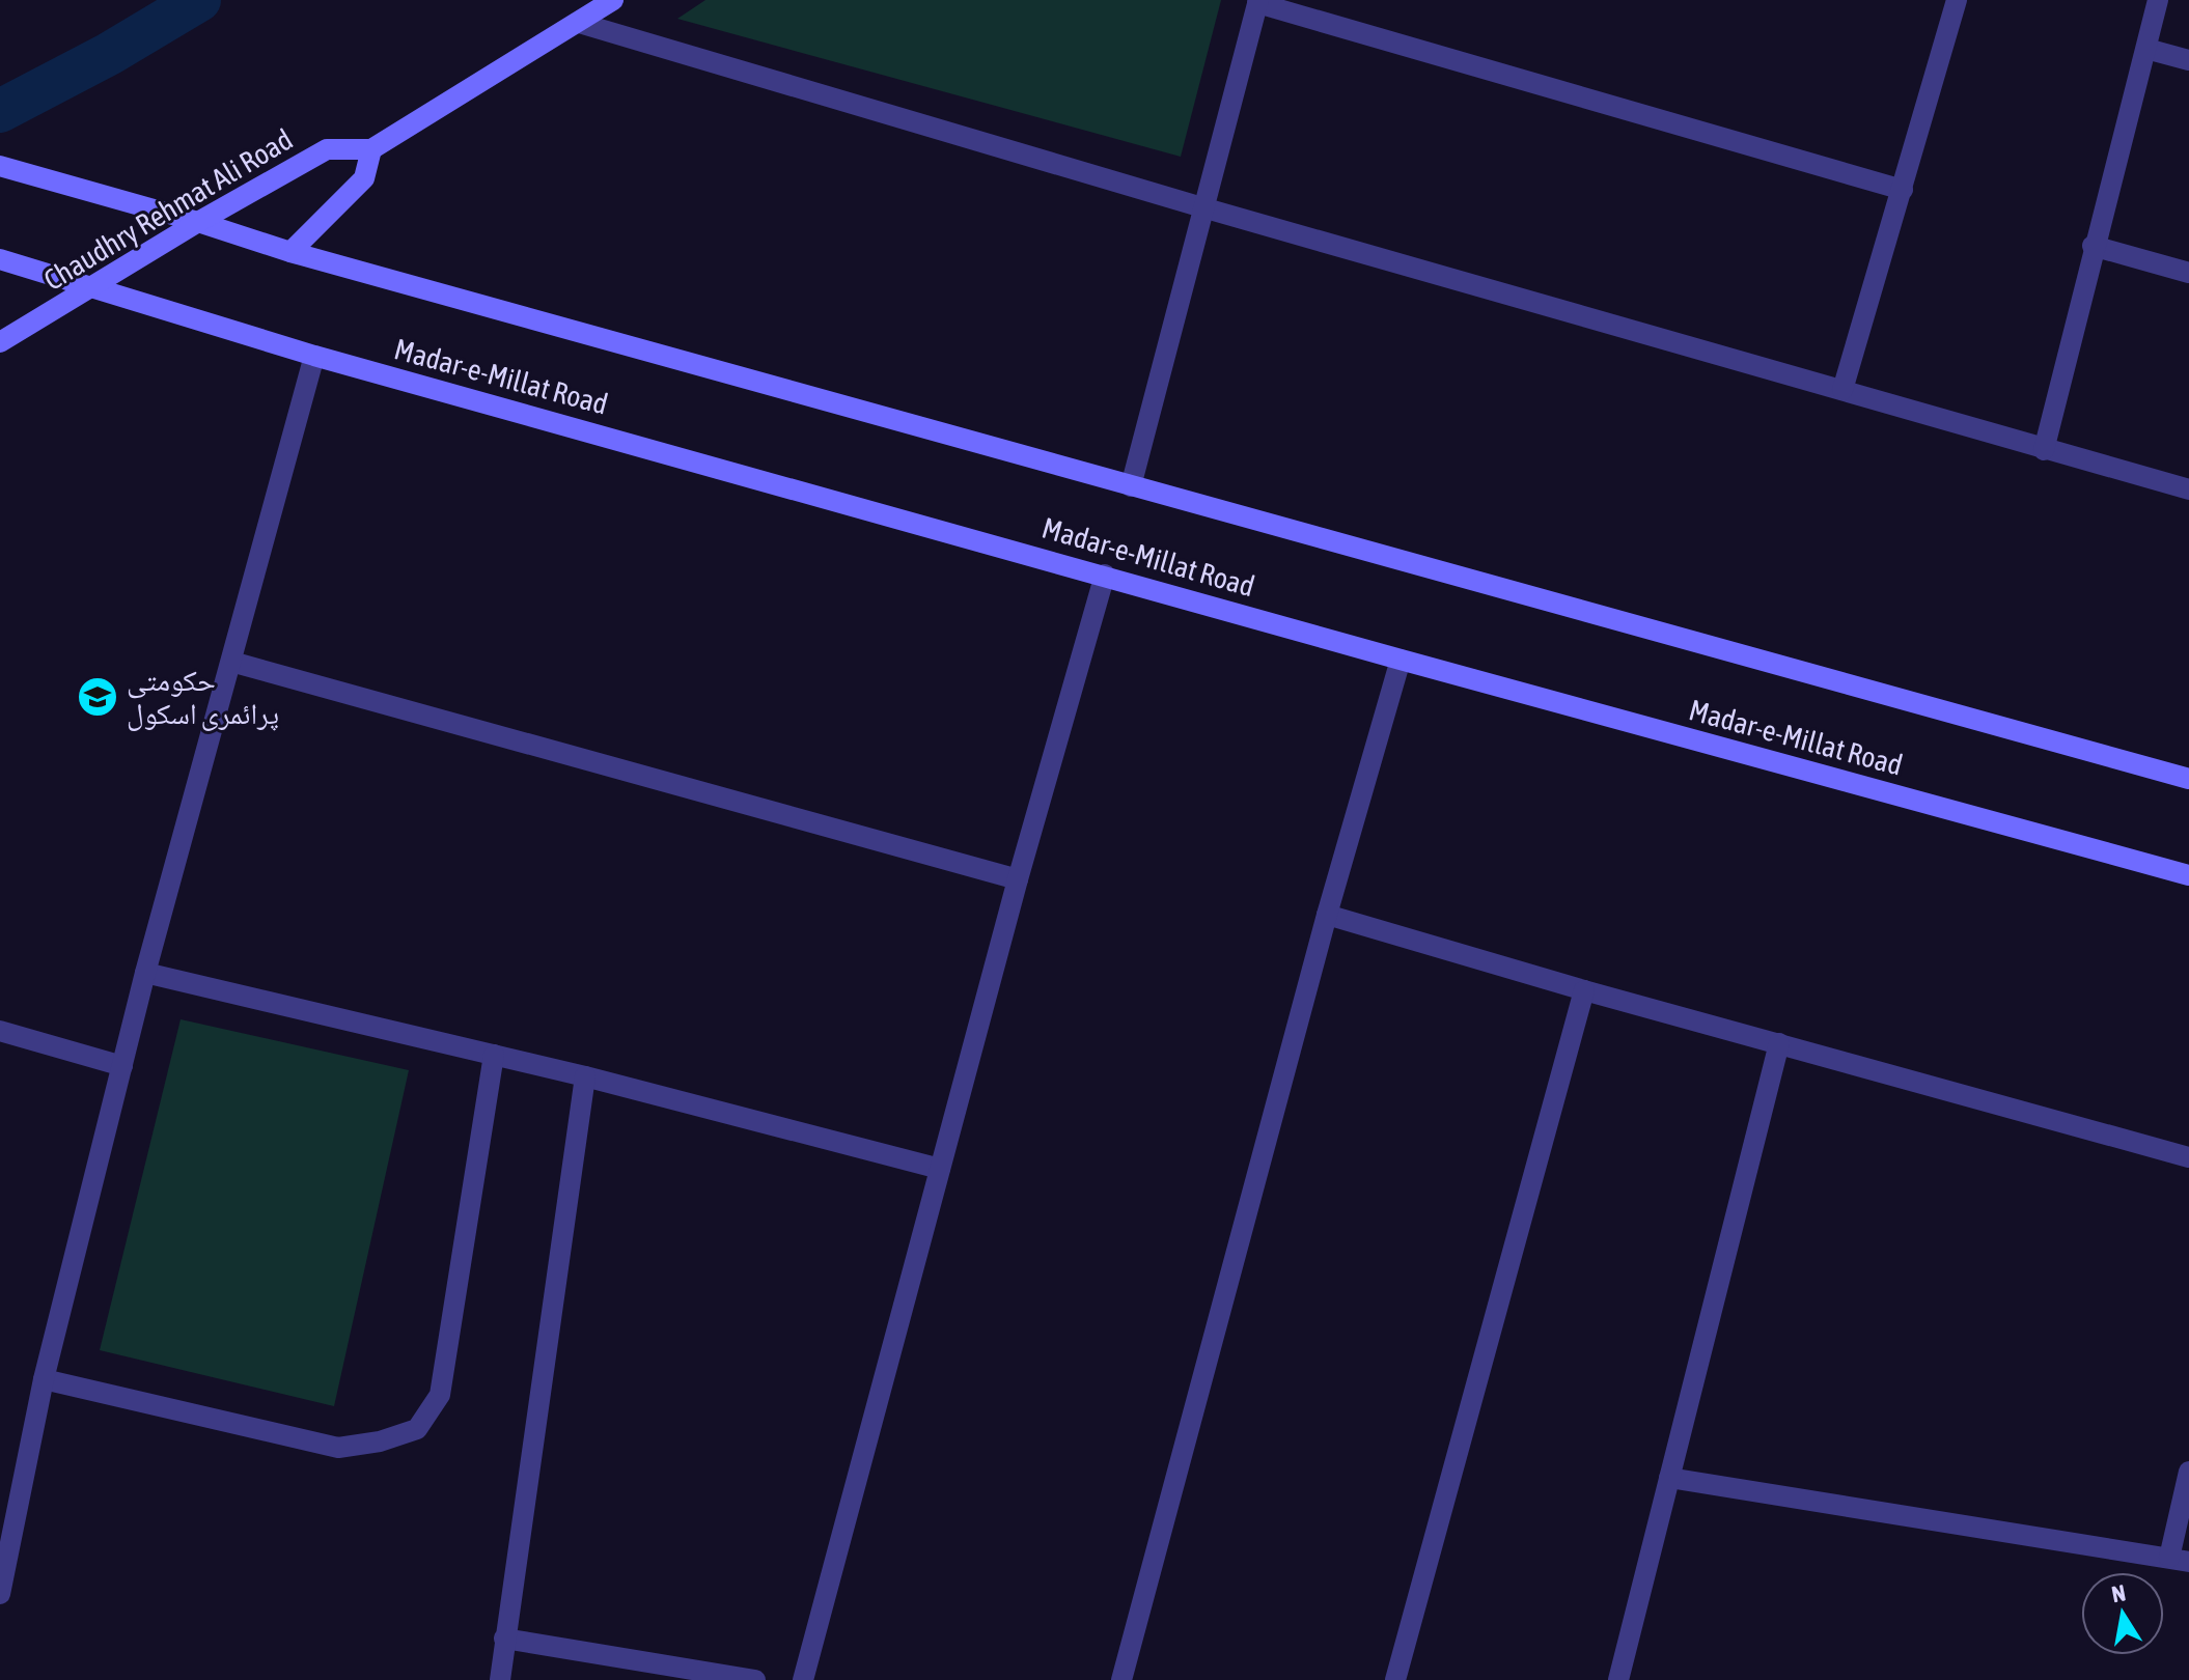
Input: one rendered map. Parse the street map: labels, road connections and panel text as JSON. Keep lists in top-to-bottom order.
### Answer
{
  "streets": {
    "main road": ["Chaudhry Rehmat Ali Road", "Madar-e-Millat Road"]
  },
  "crossings": [
    ["Chaudhry Rehmat Ali Road", "Madar-e-Millat Road"]
  ],
  "places": {
    "school or university": ["حکومتی پرائمری اسکول"]
  },
  "north": "top"
}
